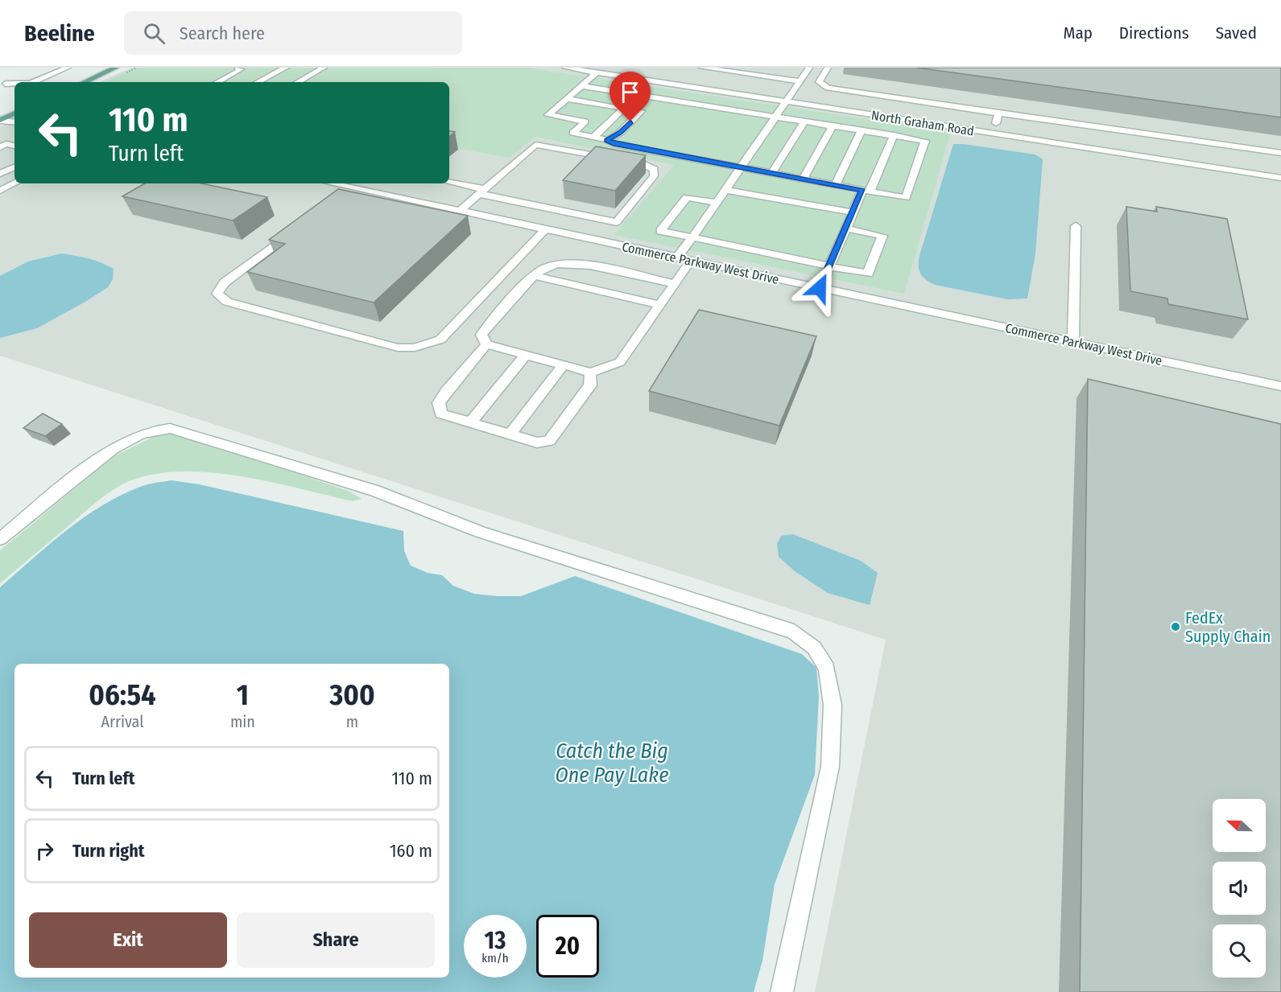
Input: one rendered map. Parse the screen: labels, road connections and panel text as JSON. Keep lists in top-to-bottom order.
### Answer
{
  "streets": {
    "street": ["North Graham Road", "Commerce Parkway West Drive"]
  },
  "water": ["Catch the Big One Pay Lake"],
  "places": ["FedEx Supply Chain"],
  "north": "left",
  "page": {
    "header": "Beeline",
    "search": "Search here",
    "nav": ["Map", "Directions", "Saved"],
    "turn": ["110 m", "Turn left"],
    "eta": [
      "06:54",
      "Arrival",
      "1",
      "min",
      "300",
      "m"
    ],
    "list": [
      {
        "name": "Turn left",
        "value": "110 m"
      },
      {
        "name": "Turn right",
        "value": "160 m"
      }
    ],
    "buttons": ["Exit", "Share"],
    "speed": "13 km/h",
    "limit": "20"
  }
}
